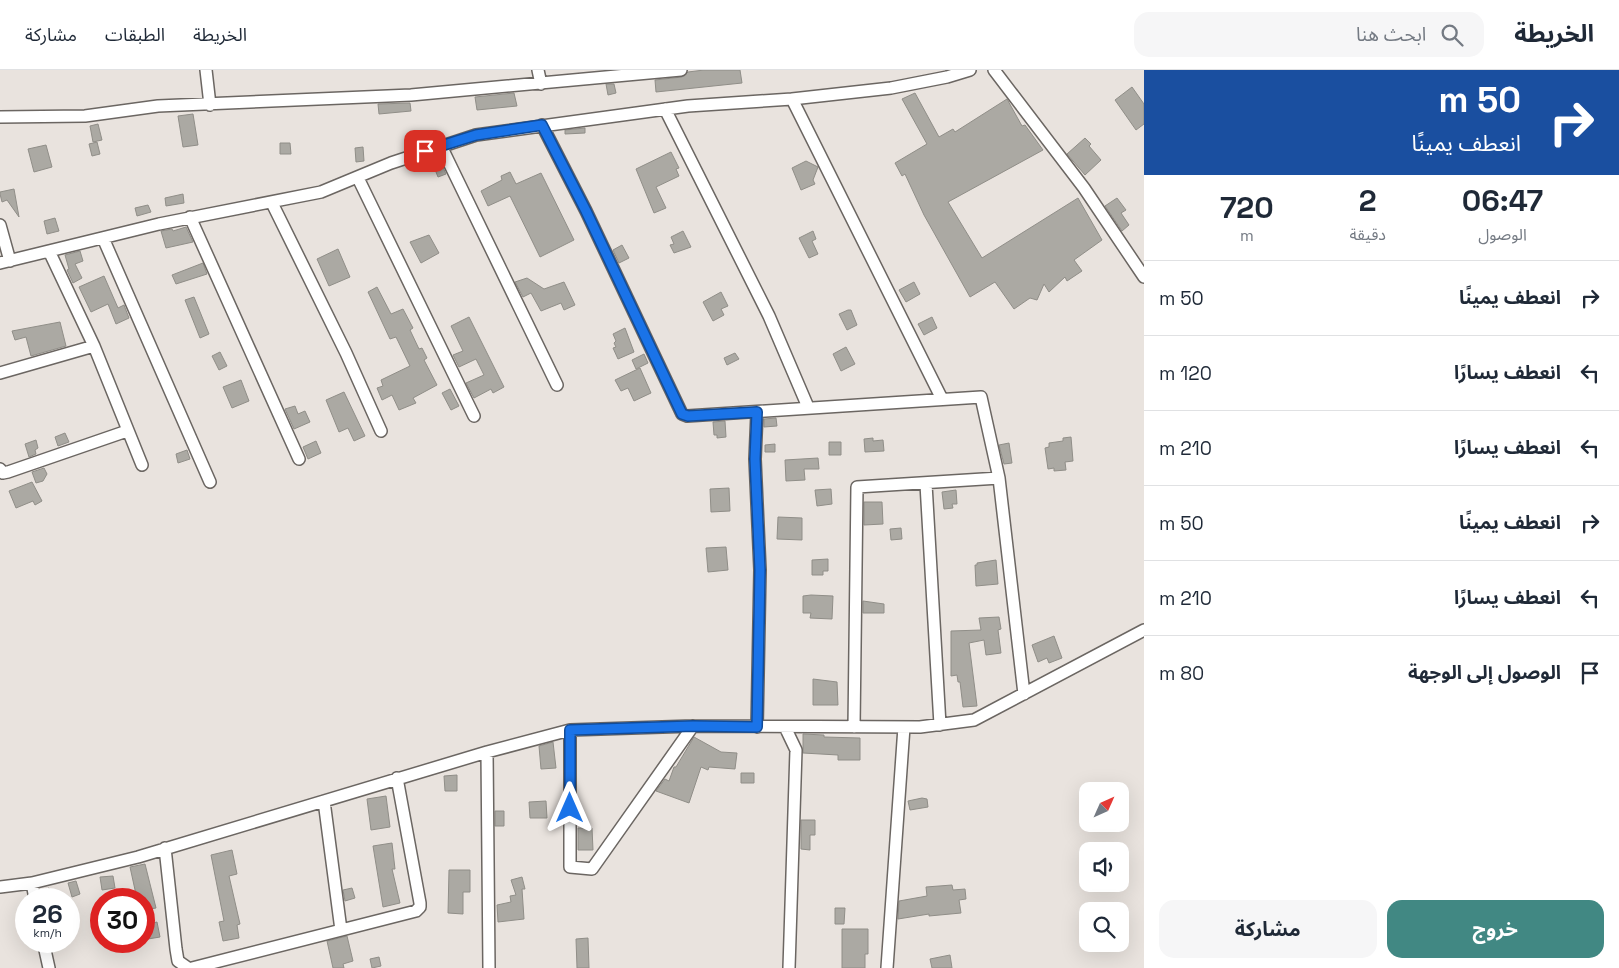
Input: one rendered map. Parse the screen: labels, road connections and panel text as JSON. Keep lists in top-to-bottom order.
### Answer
{
  "north": "top right",
  "page": {
    "header": "الخريطة",
    "search": "ابحث هنا",
    "nav": ["الخريطة", "الطبقات", "مشاركة"],
    "turn": ["50 m", "انعطف يمينًا"],
    "eta": [
      "06:47",
      "الوصول",
      "2",
      "دقيقة",
      "720",
      "m"
    ],
    "list": [
      {
        "name": "انعطف يمينًا",
        "value": "50 m"
      },
      {
        "name": "انعطف يسارًا",
        "value": "120 m"
      },
      {
        "name": "انعطف يسارًا",
        "value": "210 m"
      },
      {
        "name": "انعطف يمينًا",
        "value": "50 m"
      },
      {
        "name": "انعطف يسارًا",
        "value": "210 m"
      },
      {
        "name": "الوصول إلى الوجهة",
        "value": "80 m"
      }
    ],
    "speed": "26 km/h",
    "limit": "30",
    "buttons": ["خروج", "مشاركة"]
  }
}
